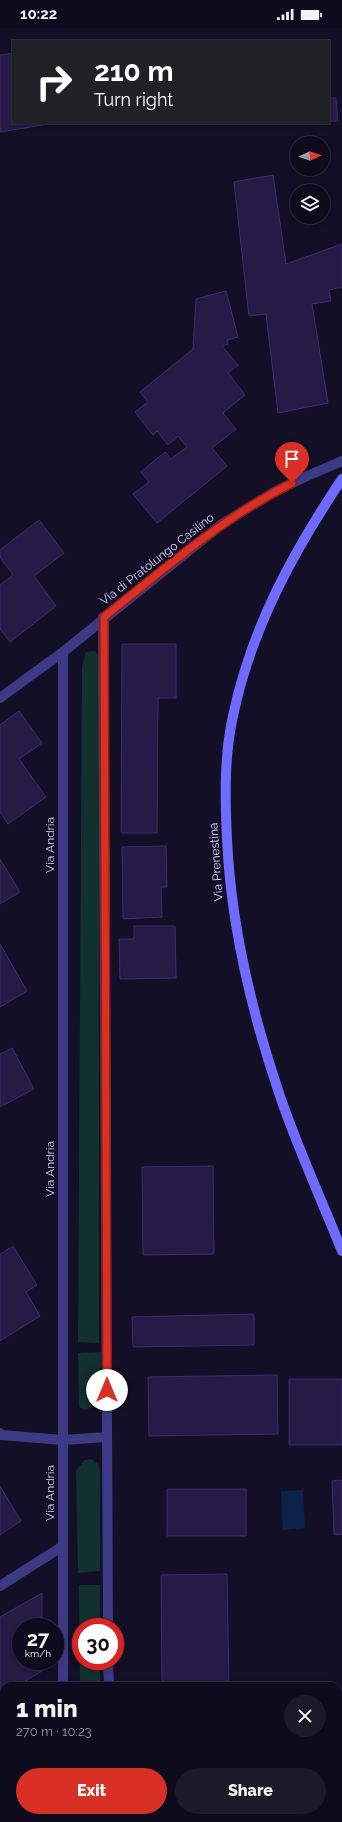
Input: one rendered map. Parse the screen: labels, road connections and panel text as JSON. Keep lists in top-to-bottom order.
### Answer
{
  "streets": {
    "main road": ["Via Prenestina"],
    "street": ["Via di Pratolungo Casilino", "Via Andria"]
  },
  "crossings": [
    ["Via di Pratolungo Casilino", "Via Andria"]
  ],
  "north": "right",
  "page": {
    "status": "10:22",
    "turn": ["210 m", "Turn right"],
    "speed": "27 km/h",
    "limit": "30",
    "heading": ["1 min", "270 m · 10:23"],
    "buttons": ["Exit", "Share"]
  }
}
